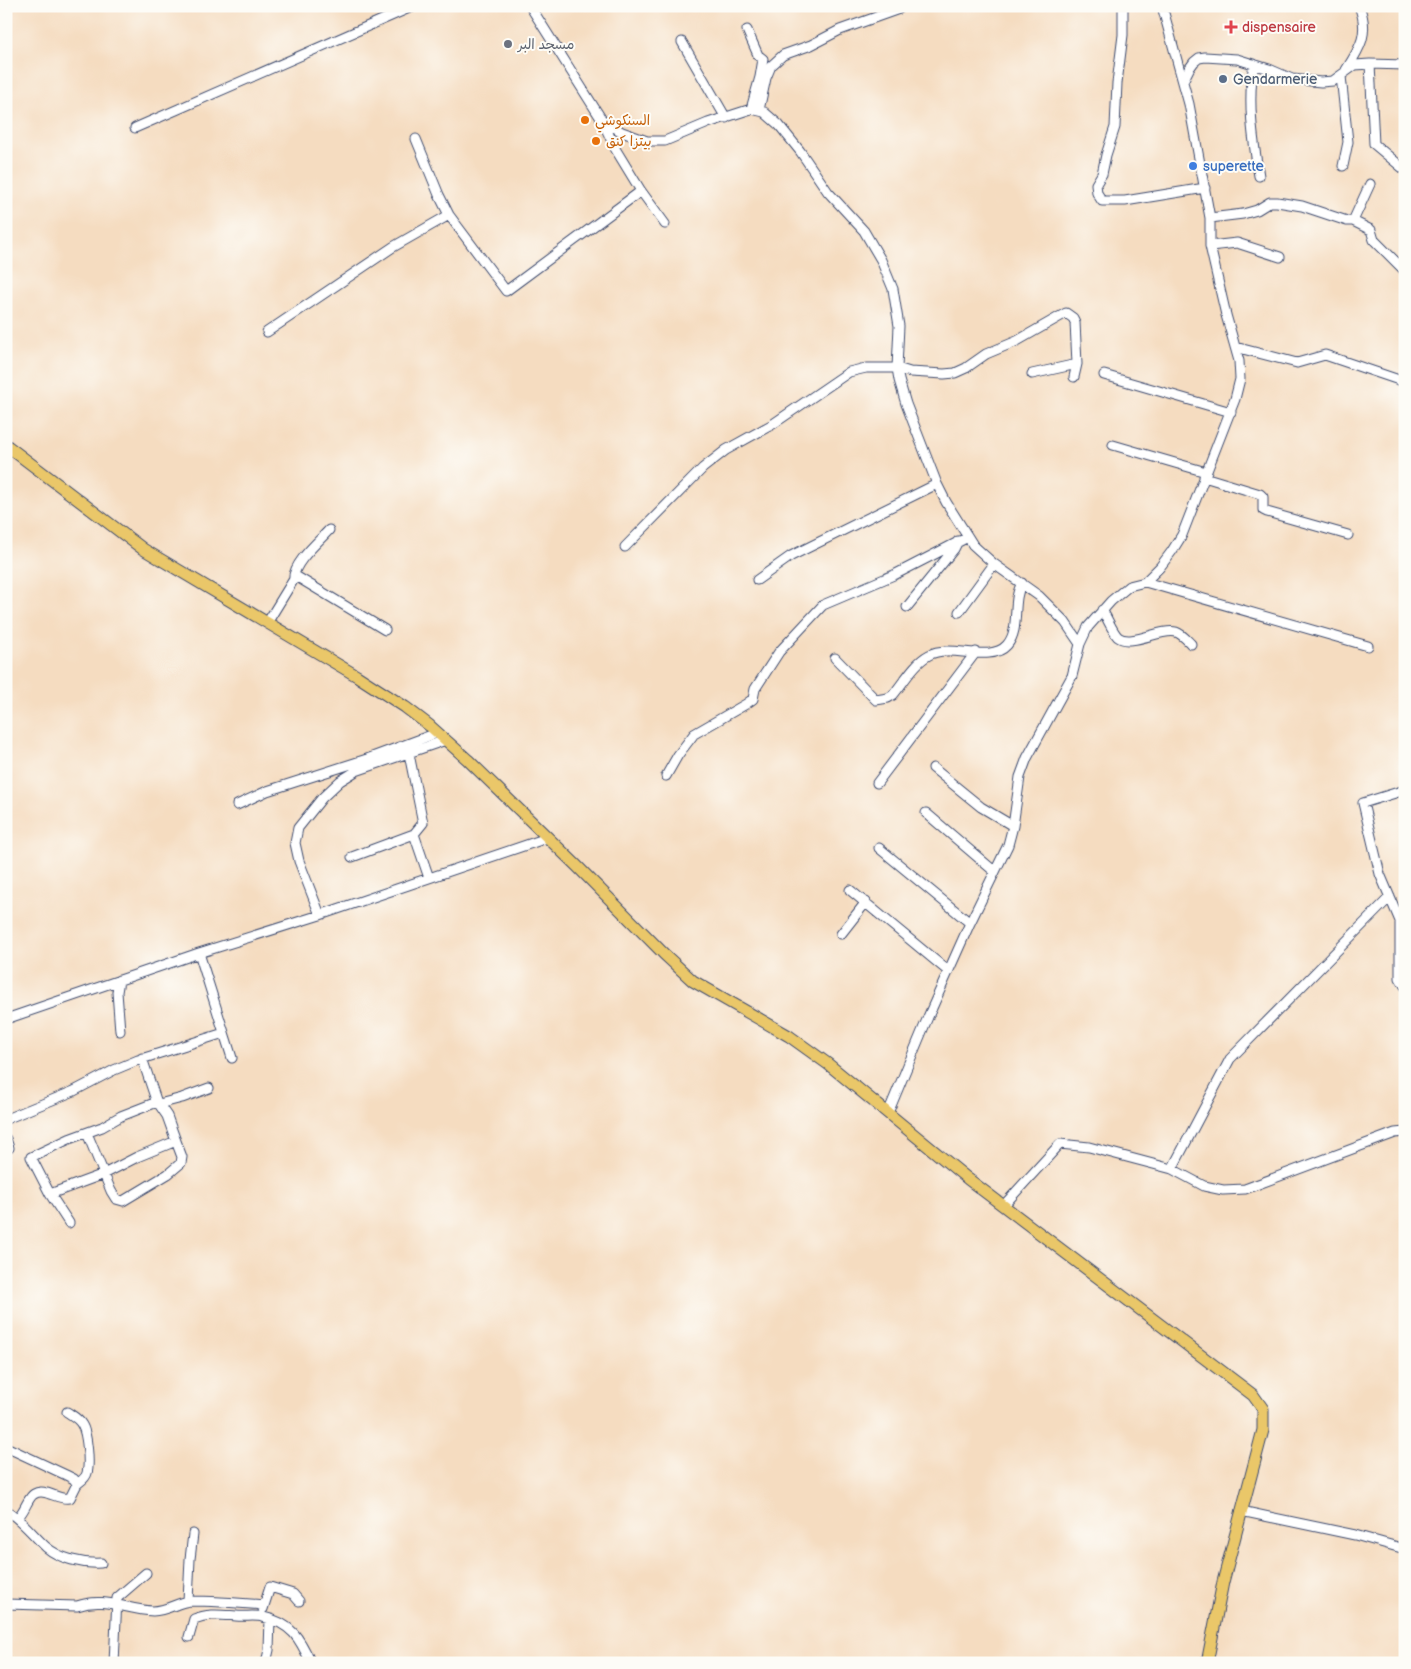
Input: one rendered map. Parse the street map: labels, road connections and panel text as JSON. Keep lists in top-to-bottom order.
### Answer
{
  "places": {
    "health": ["dispensaire"],
    "other": [
      "مسجد البر",
      "Gendarmerie",
      "السنكوشي",
      "بيتزا كنق",
      "superette"
    ]
  }
}
